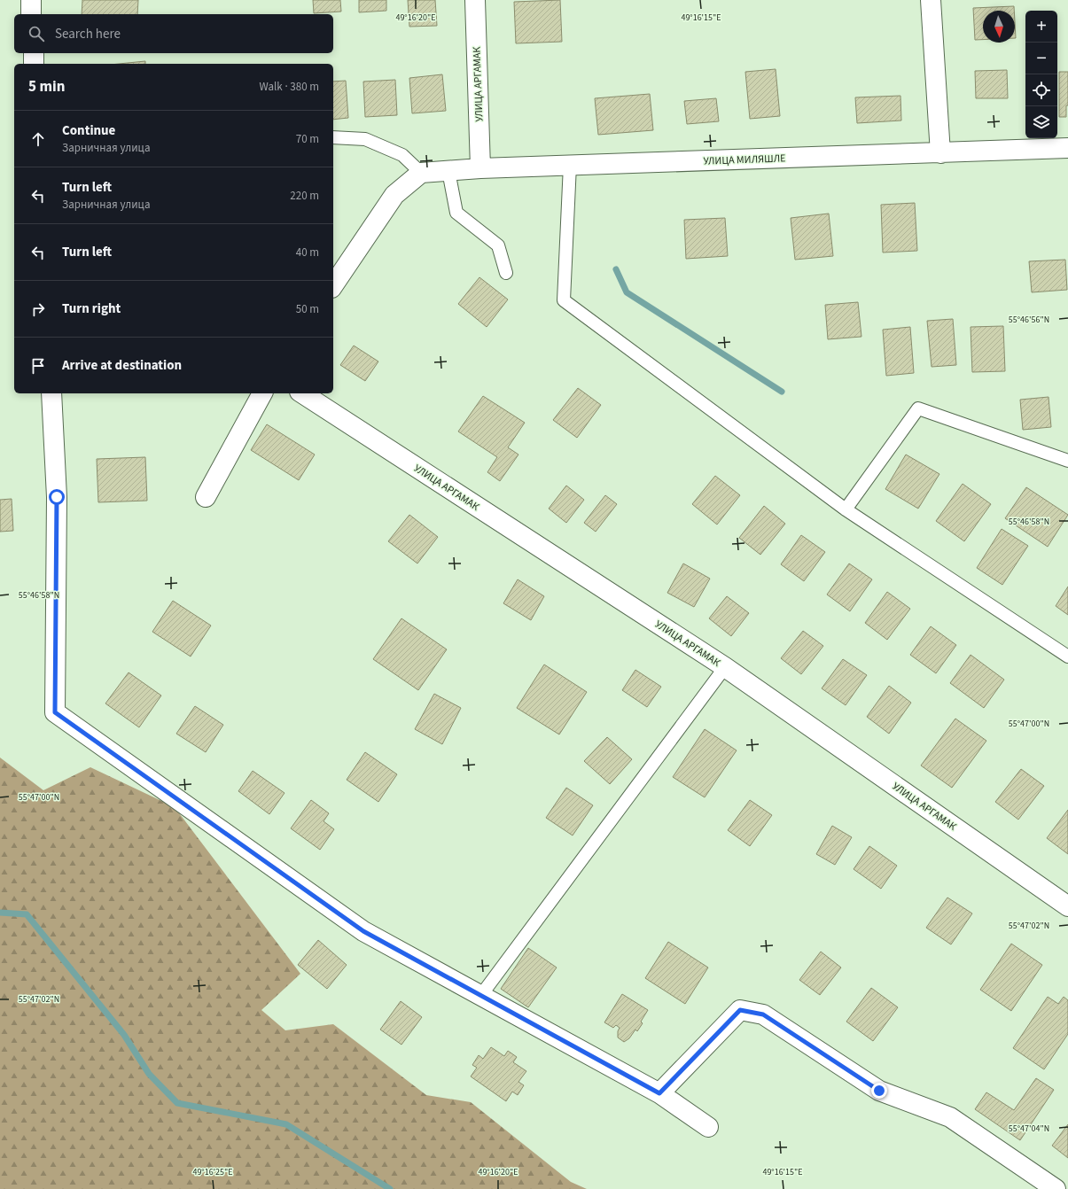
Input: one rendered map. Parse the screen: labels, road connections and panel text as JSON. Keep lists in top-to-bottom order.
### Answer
{
  "streets": {
    "street": ["УЛИЦА АРГАМАК", "УЛИЦА МИЛЯШЛЕ"]
  },
  "crossings": [
    ["УЛИЦА АРГАМАК", "УЛИЦА МИЛЯШЛЕ"]
  ],
  "north": "bottom",
  "page": {
    "map_buttons": ["+", "−"],
    "search": "Search here",
    "heading": ["5 min", "Walk · 380 m"],
    "list": [
      ["Continue", "Зарничная улица", "70 m"],
      ["Turn left", "Зарничная улица", "220 m"],
      ["Turn left", "40 m"],
      ["Turn right", "50 m"],
      "Arrive at destination"
    ]
  },
  "coordinates": [
    "49°16'20\"E",
    "49°16'15\"E",
    "55°46'56\"N",
    "55°46'58\"N",
    "55°47'00\"N",
    "55°47'02\"N",
    "55°47'04\"N",
    "49°16'25\"E"
  ]
}
